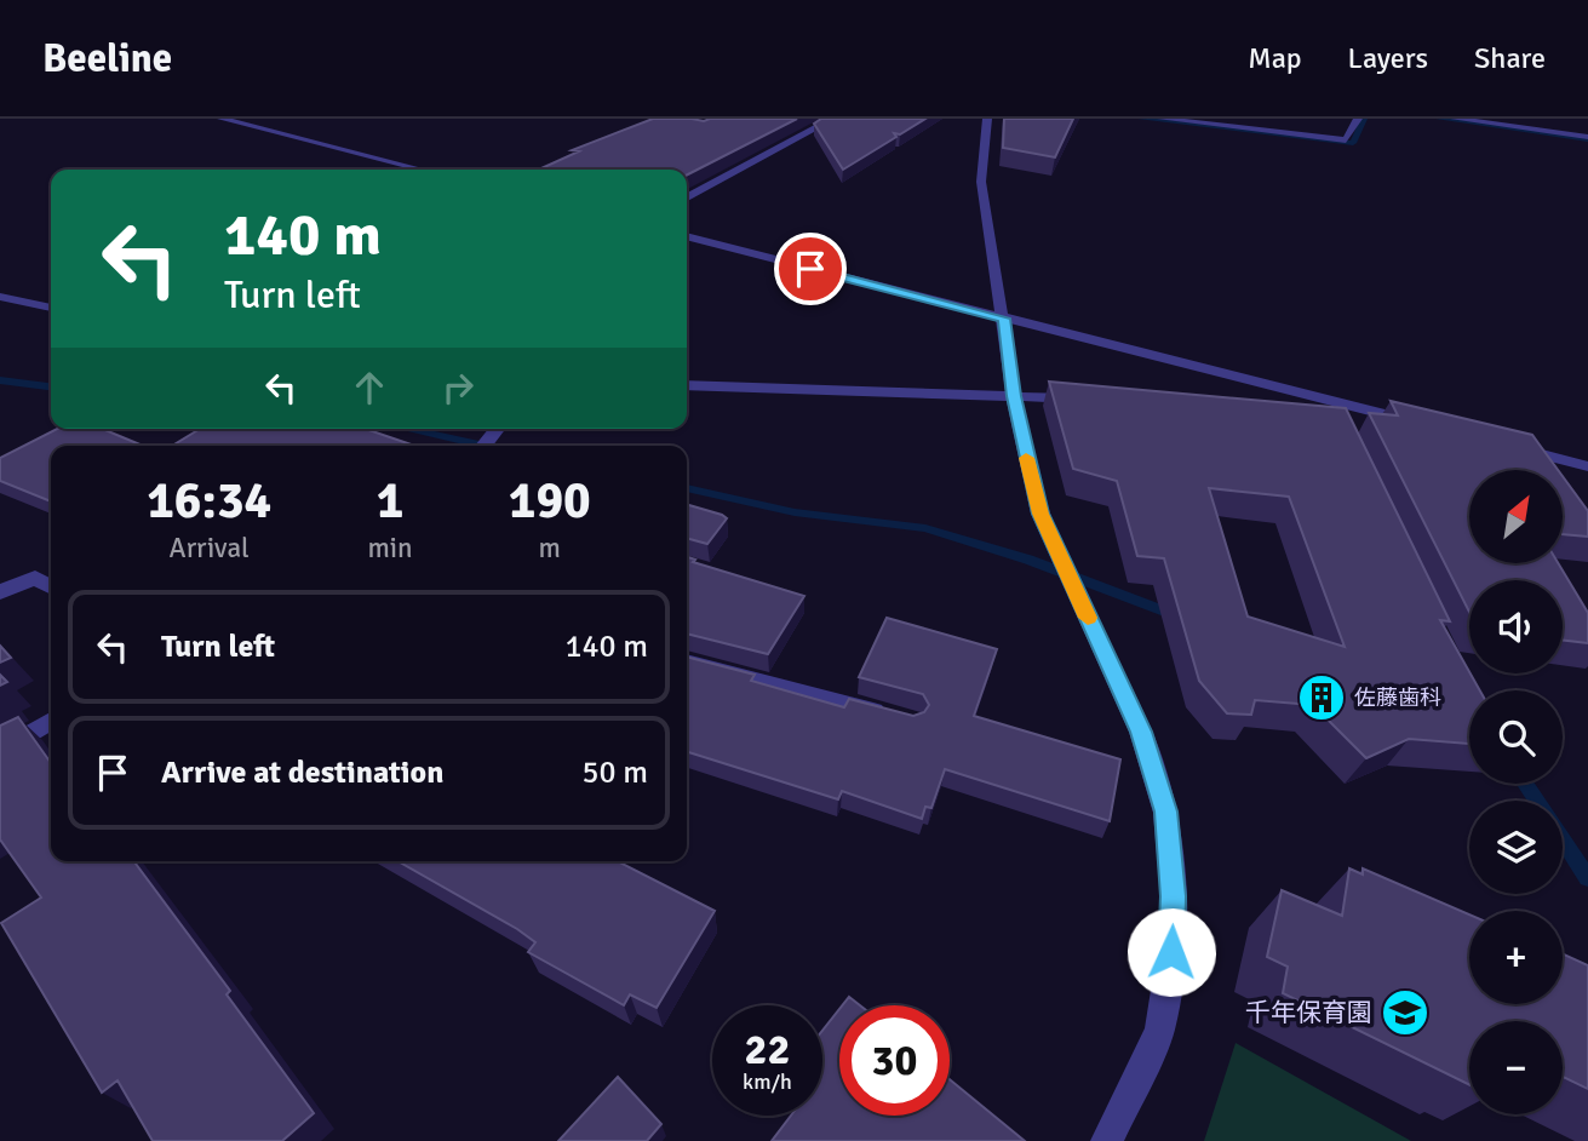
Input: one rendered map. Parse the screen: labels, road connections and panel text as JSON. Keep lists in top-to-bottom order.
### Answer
{
  "places": {
    "building": ["佐藤歯科"],
    "school or university": ["千年保育園"]
  },
  "north": "top right",
  "page": {
    "header": "Beeline",
    "nav": ["Map", "Layers", "Share"],
    "turn": ["140 m", "Turn left"],
    "eta": [
      "16:34",
      "Arrival",
      "1",
      "min",
      "190",
      "m"
    ],
    "map_buttons": ["+", "−"],
    "list": [
      {
        "name": "Turn left",
        "value": "140 m"
      },
      {
        "name": "Arrive at destination",
        "value": "50 m"
      }
    ],
    "speed": "22 km/h",
    "limit": "30"
  }
}
